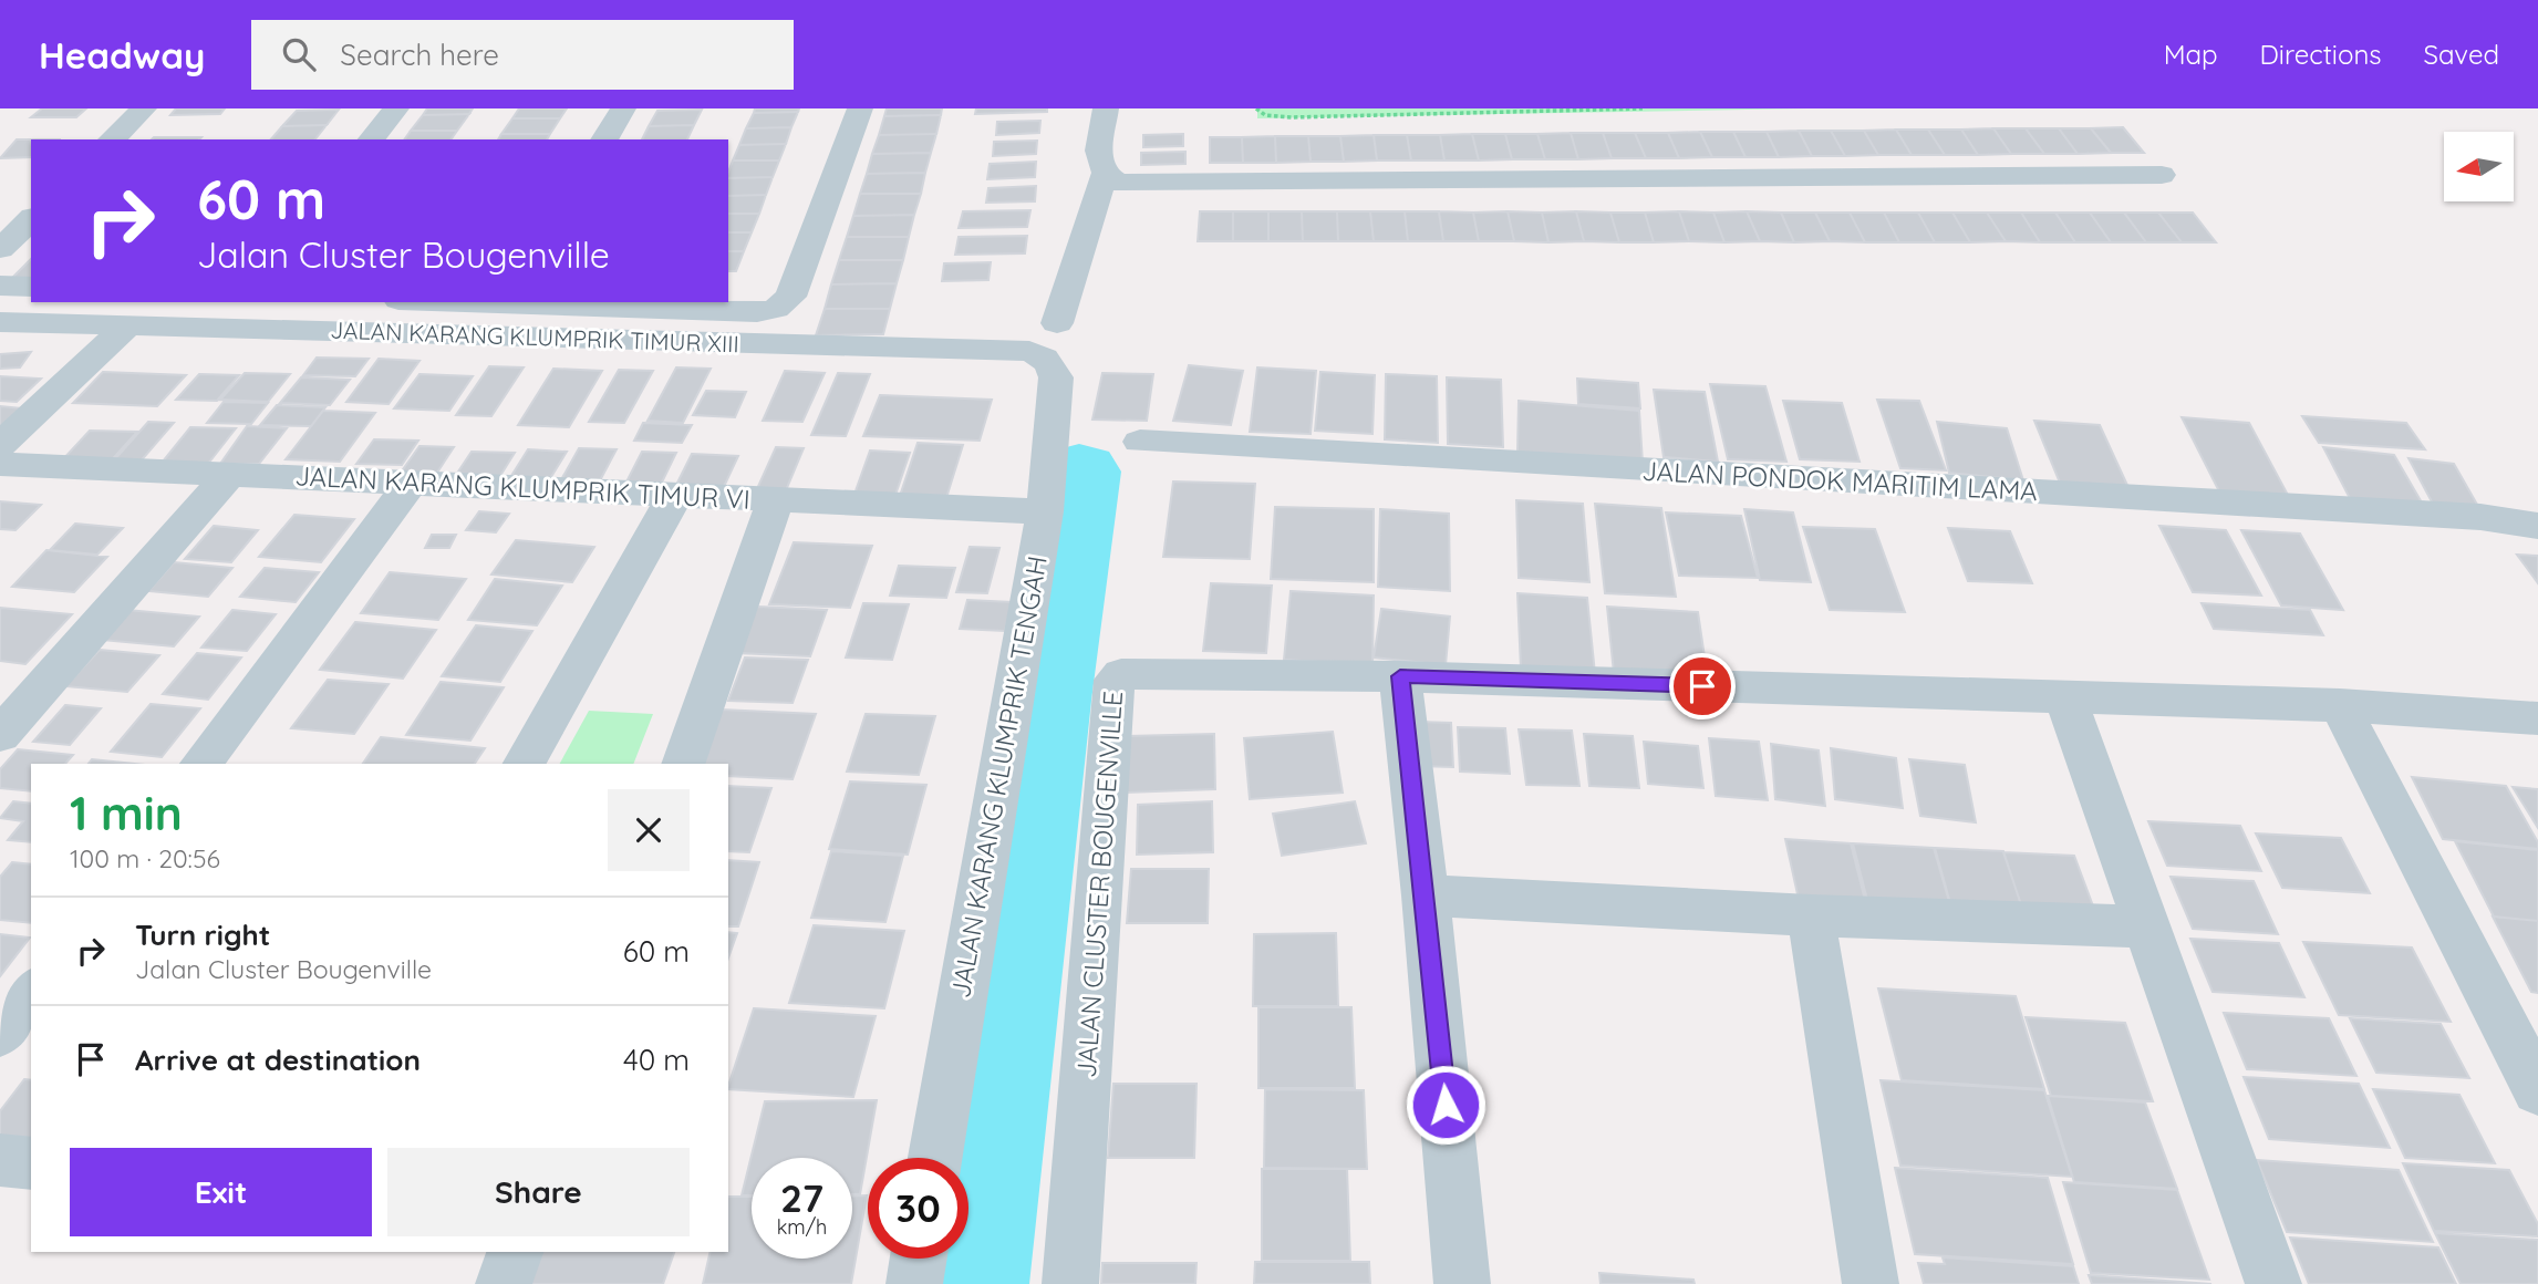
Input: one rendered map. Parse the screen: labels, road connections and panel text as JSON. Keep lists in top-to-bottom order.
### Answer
{
  "streets": {
    "street": [
      "JALAN KARANG KLUMPRIK TIMUR XIII",
      "JALAN PONDOK MARITIM LAMA",
      "JALAN KARANG KLUMPRIK TIMUR VI",
      "JALAN KARANG KLUMPRIK TENGAH",
      "JALAN CLUSTER BOUGENVILLE"
    ]
  },
  "crossings": [
    ["JALAN KARANG KLUMPRIK TIMUR XIII", "JALAN KARANG KLUMPRIK TENGAH"],
    ["JALAN KARANG KLUMPRIK TIMUR VI", "JALAN KARANG KLUMPRIK TENGAH"]
  ],
  "north": "left",
  "page": {
    "header": "Headway",
    "search": "Search here",
    "nav": ["Map", "Directions", "Saved"],
    "turn": ["60 m", "Jalan Cluster Bougenville"],
    "heading": ["1 min", "100 m · 20:56"],
    "list": [
      {
        "name": "Turn right",
        "note": "Jalan Cluster Bougenville",
        "value": "60 m"
      },
      {
        "name": "Arrive at destination",
        "value": "40 m"
      }
    ],
    "buttons": ["Exit", "Share"],
    "speed": "27 km/h",
    "limit": "30"
  }
}
